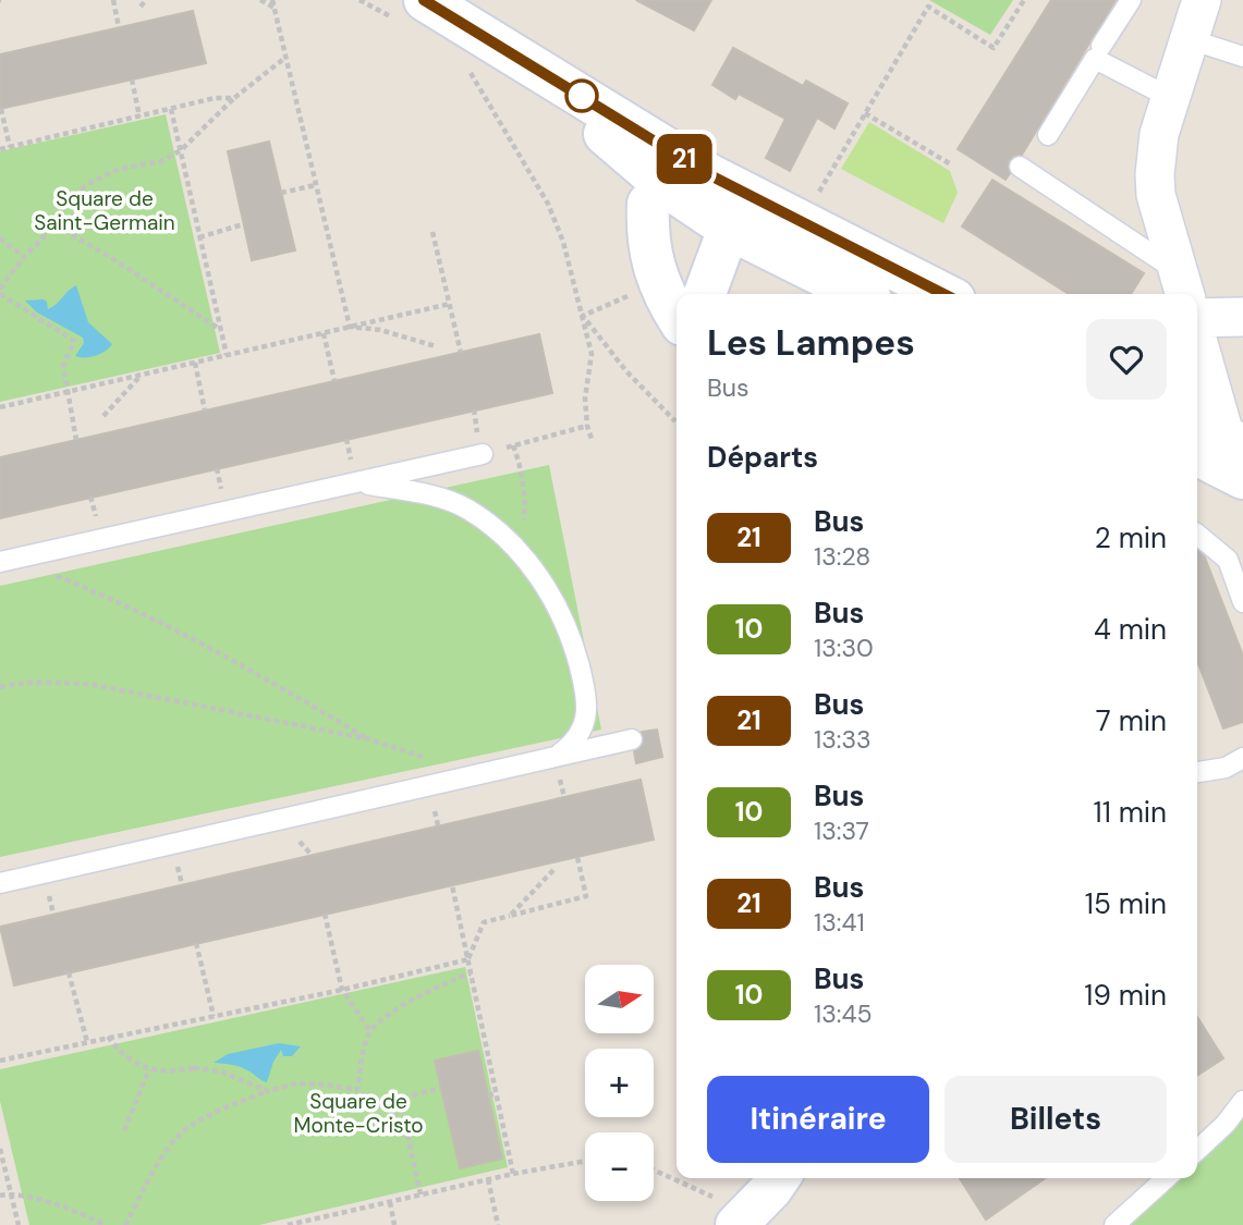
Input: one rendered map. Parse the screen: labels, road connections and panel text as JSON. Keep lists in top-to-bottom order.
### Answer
{
  "parks": ["Square de Saint-Germain", "Square de Monte-Cristo"],
  "lines": ["bus line 21"],
  "north": "right",
  "page": {
    "on_map": "21",
    "heading": [
      ["Les Lampes", "Bus"],
      "Départs"
    ],
    "list": [
      {
        "mark": "21",
        "name": "Bus",
        "note": "13:28",
        "value": "2 min"
      },
      {
        "mark": "10",
        "name": "Bus",
        "note": "13:30",
        "value": "4 min"
      },
      {
        "mark": "21",
        "name": "Bus",
        "note": "13:33",
        "value": "7 min"
      },
      {
        "mark": "10",
        "name": "Bus",
        "note": "13:37",
        "value": "11 min"
      },
      {
        "mark": "21",
        "name": "Bus",
        "note": "13:41",
        "value": "15 min"
      },
      {
        "mark": "10",
        "name": "Bus",
        "note": "13:45",
        "value": "19 min"
      }
    ],
    "map_buttons": ["+", "−"],
    "buttons": ["Itinéraire", "Billets"]
  }
}
